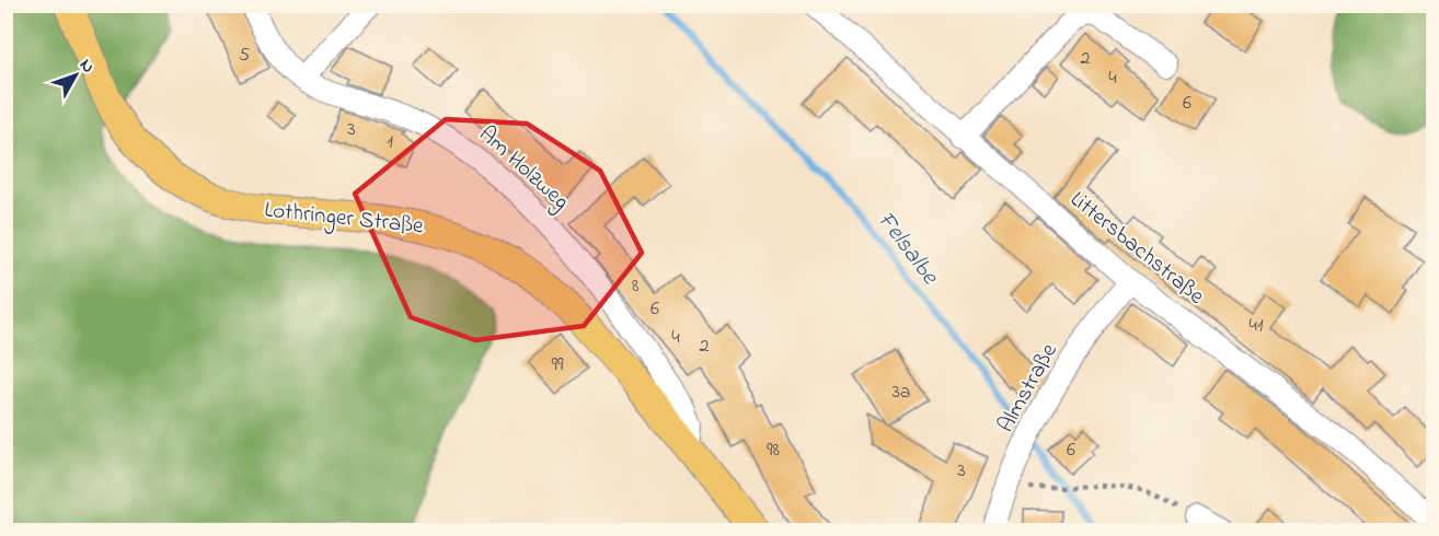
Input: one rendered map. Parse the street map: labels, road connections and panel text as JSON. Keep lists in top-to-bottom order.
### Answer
{
  "streets": {
    "main road": ["Lothringer Straße"],
    "street": ["Am Holzweg", "Littersbachstraße", "Almstraße"]
  },
  "crossings": [
    ["Am Holzweg", "Lothringer Straße"],
    ["Littersbachstraße", "Almstraße"]
  ],
  "water": ["Felsalbe"],
  "house_numbers": [
    "5",
    "2",
    "4",
    "6",
    "3",
    "1",
    "8",
    "6",
    "41",
    "4",
    "2",
    "99",
    "3a",
    "98",
    "6",
    "3"
  ],
  "north": "top right"
}
